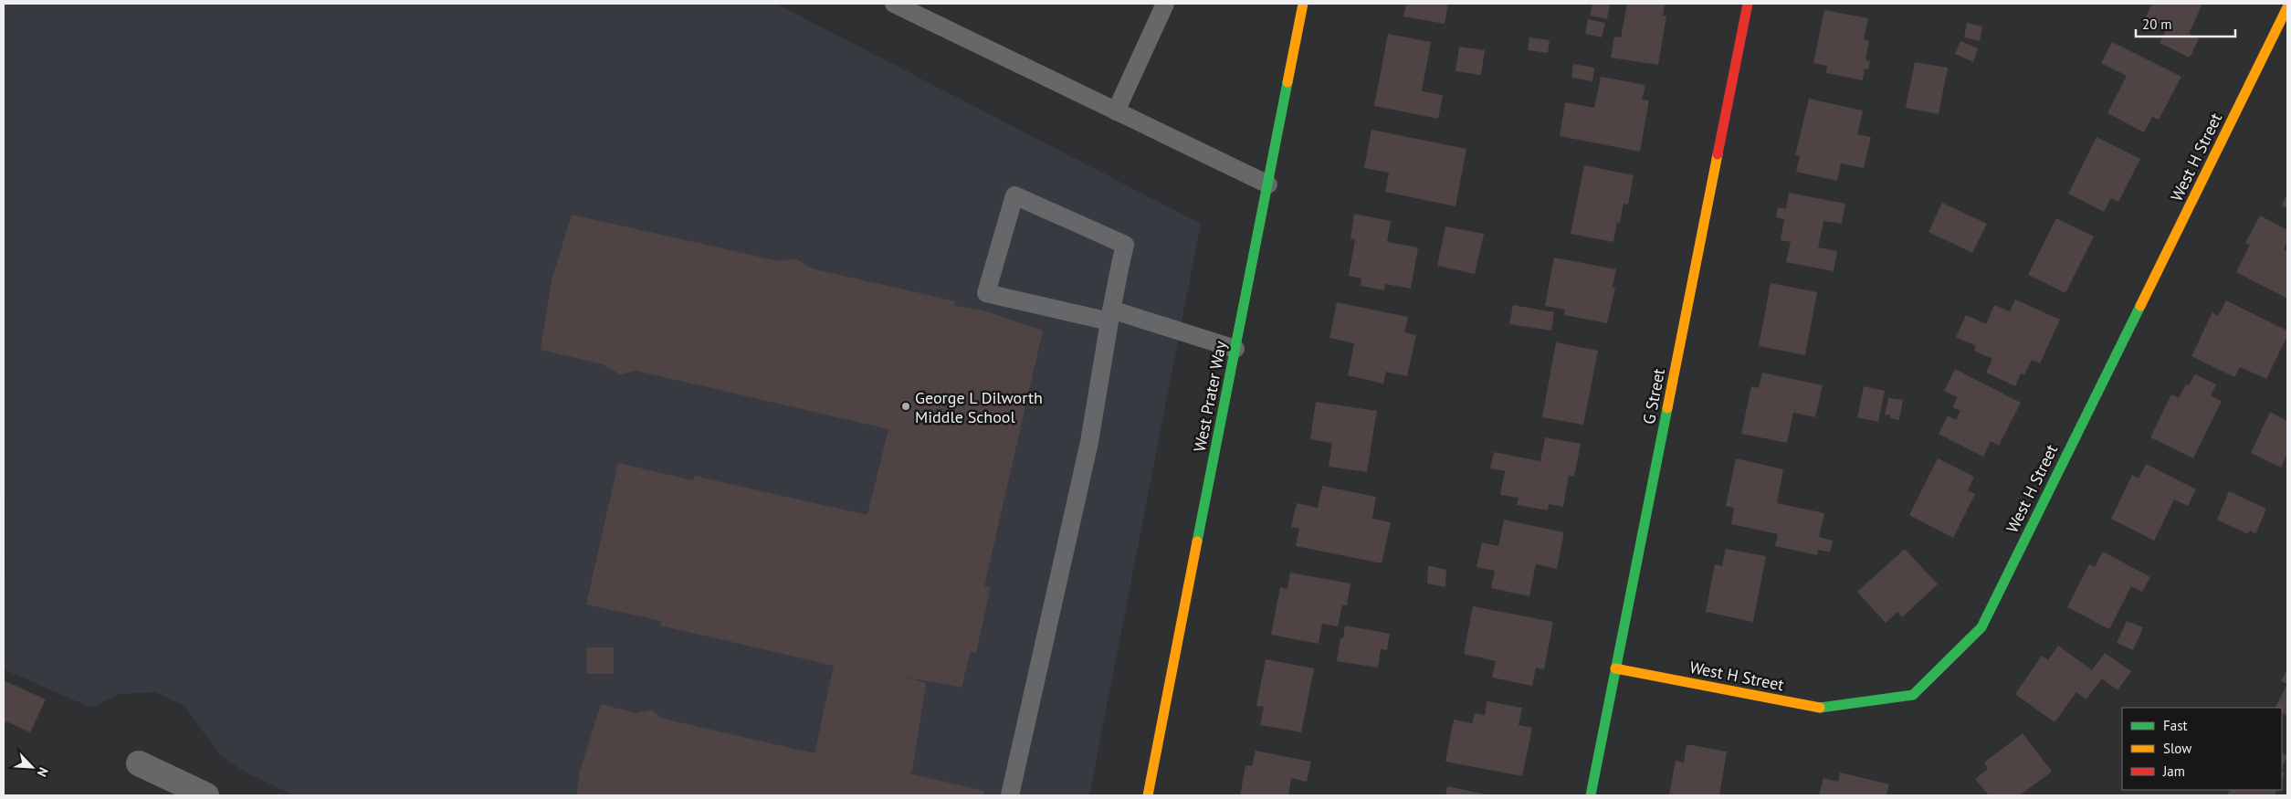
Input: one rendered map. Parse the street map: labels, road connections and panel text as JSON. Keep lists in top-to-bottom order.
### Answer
{
  "streets": {
    "street": ["West H Street", "West Prater Way", "G Street"]
  },
  "crossings": [
    ["West H Street", "G Street"]
  ],
  "places": ["George L Dilworth Middle School"],
  "legend": ["Fast", "Slow", "Jam"],
  "scale_bar": "20 m",
  "north": "bottom right"
}
